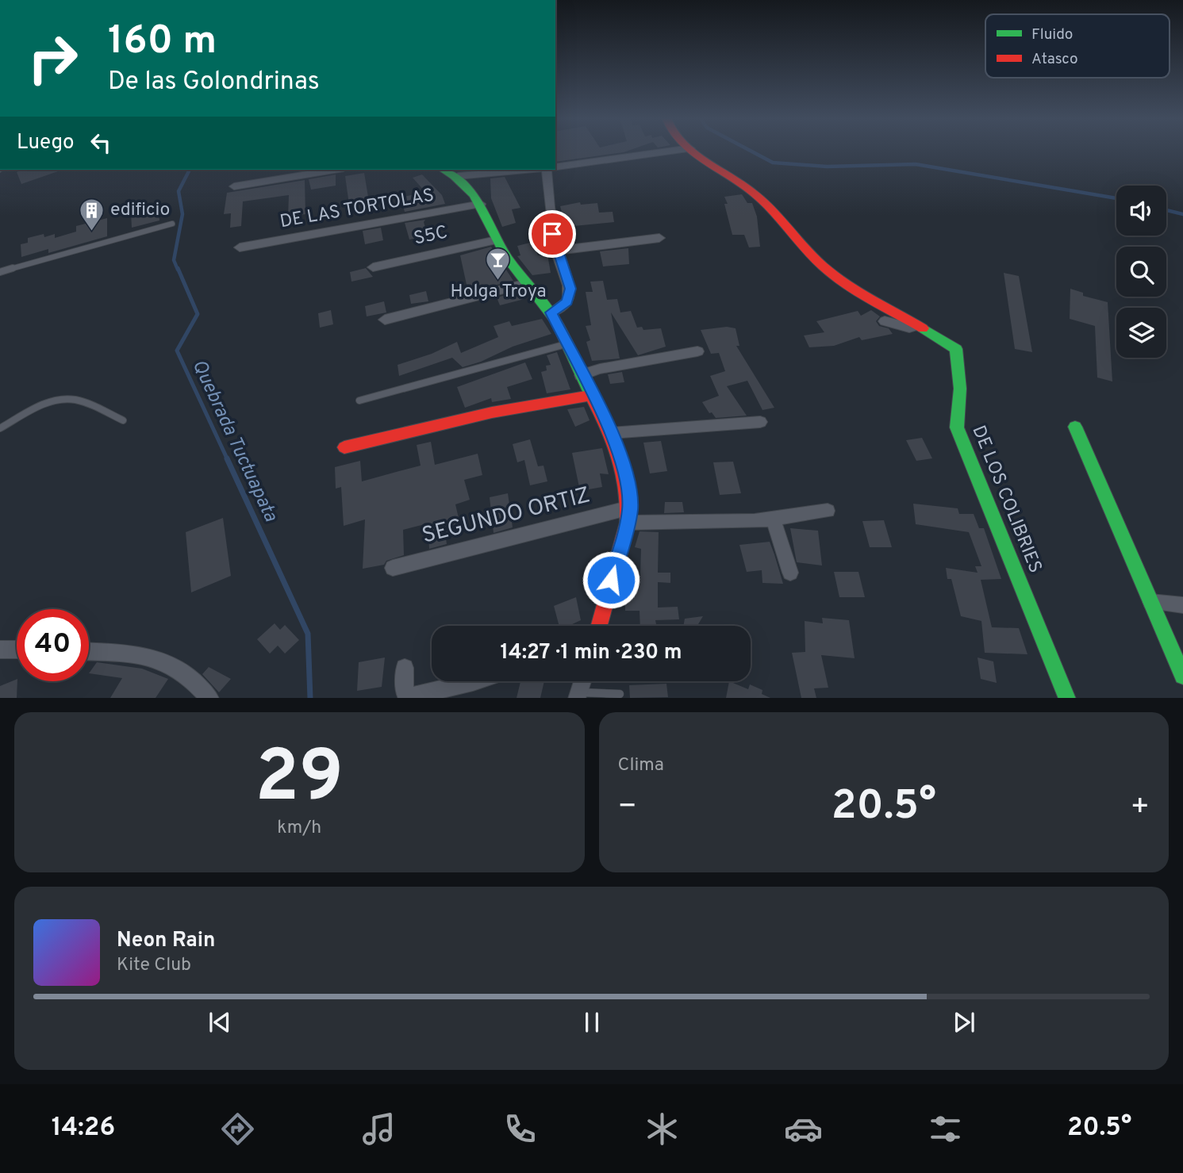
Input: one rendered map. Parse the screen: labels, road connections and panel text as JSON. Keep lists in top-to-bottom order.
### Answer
{
  "streets": {
    "street": [
      "DE LAS TORTOLAS",
      "S5C",
      "DE LOS COLIBRIES",
      "SEGUNDO ORTIZ"
    ]
  },
  "water": ["Quebrada Tuctuapata"],
  "places": {
    "building": ["edificio"],
    "bar": ["Holga Troya"]
  },
  "legend": ["Fluido", "Atasco"],
  "page": {
    "turn": ["160 m", "De las Golondrinas"],
    "then": "Luego",
    "limit": "40",
    "trip": "14:27 · 1 min · 230 m",
    "tile": [
      ["29", "km/h"],
      "Clima"
    ],
    "heat": ["−", "20.5°", "+"],
    "song": ["Neon Rain", "Kite Club"],
    "tabs": ["14:26", "20.5°"]
  }
}
